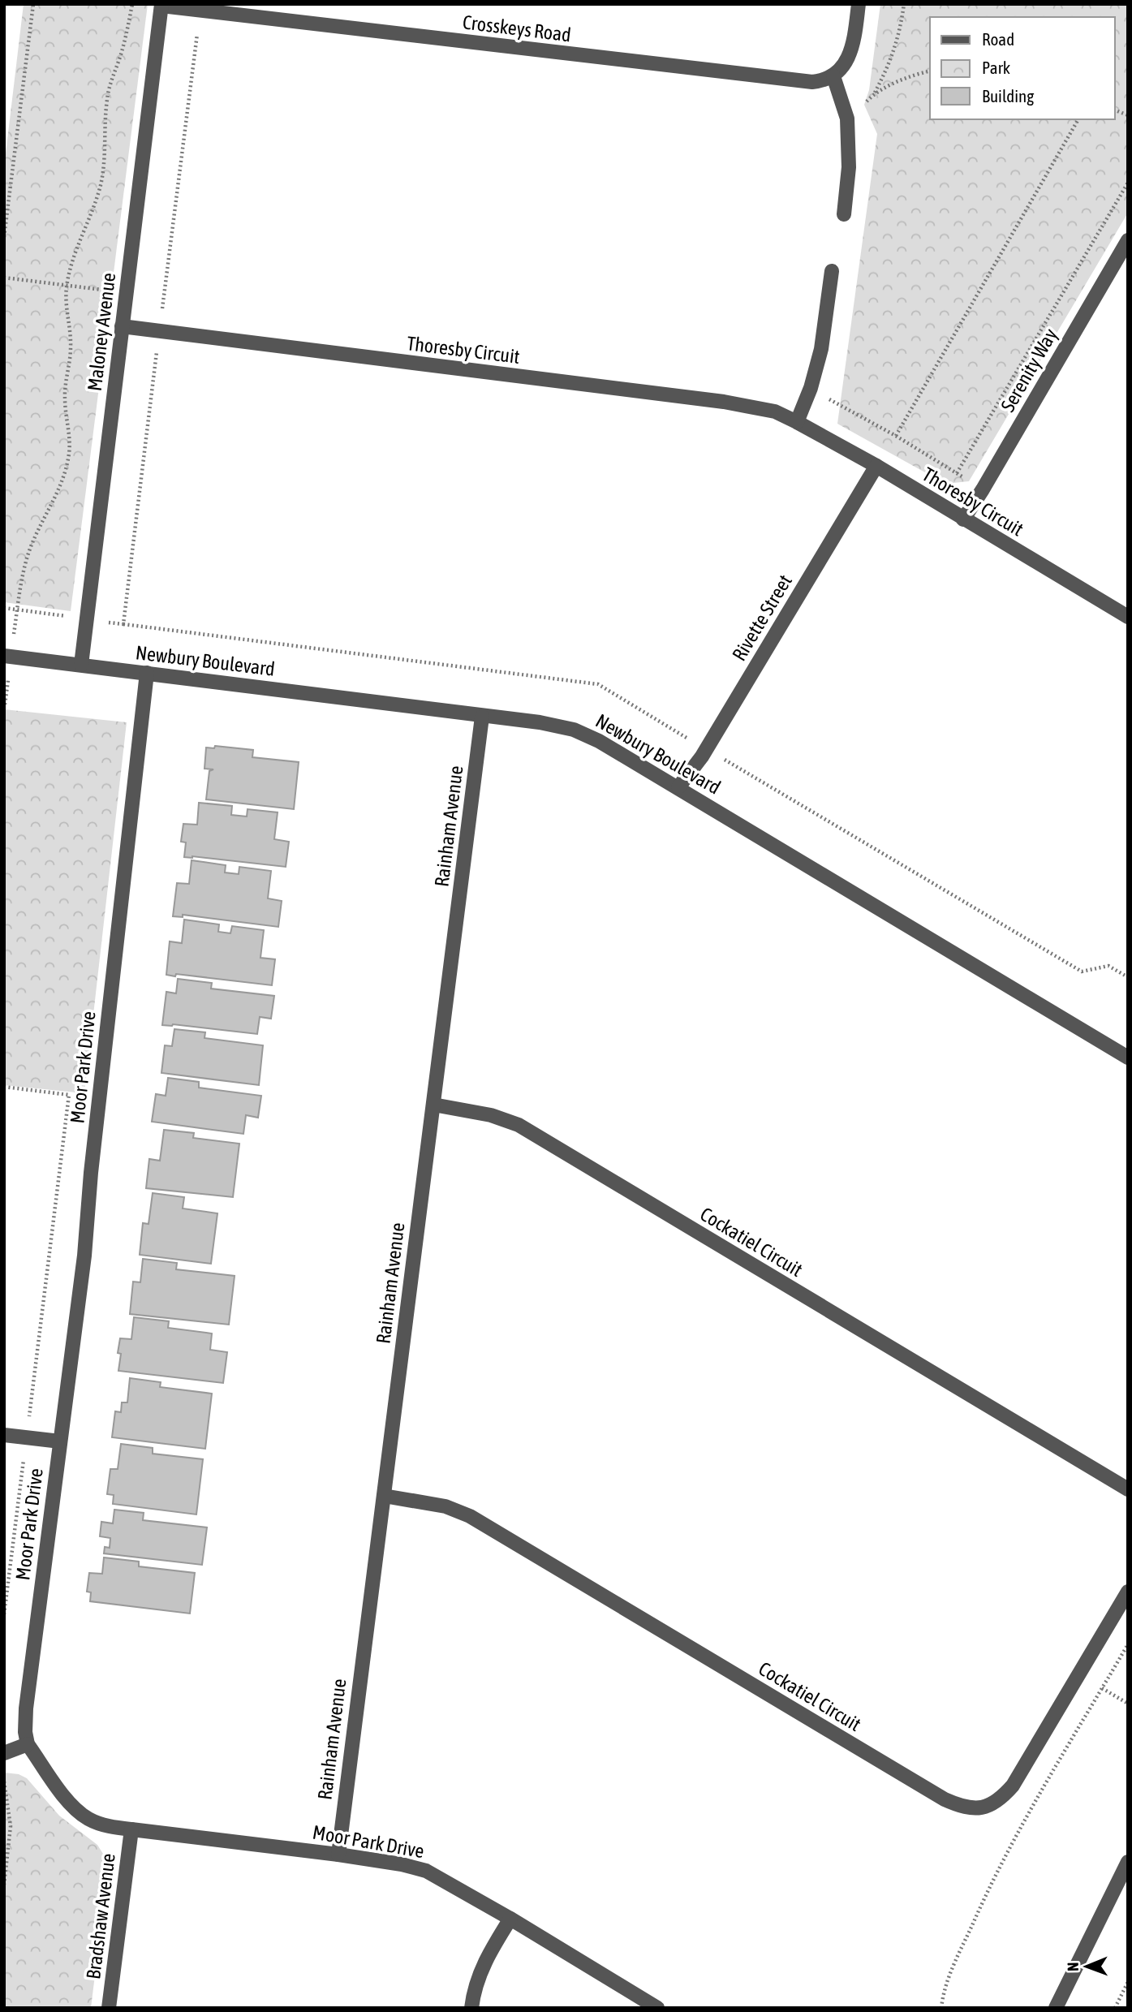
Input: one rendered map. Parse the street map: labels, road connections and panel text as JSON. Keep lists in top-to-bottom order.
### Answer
{
  "streets": {
    "street": [
      "Crosskeys Road",
      "Maloney Avenue",
      "Thoresby Circuit",
      "Serenity Way",
      "Rivette Street",
      "Newbury Boulevard",
      "Rainham Avenue",
      "Moor Park Drive",
      "Cockatiel Circuit",
      "Bradshaw Avenue"
    ]
  },
  "crossings": [
    ["Crosskeys Road", "Maloney Avenue"],
    ["Maloney Avenue", "Thoresby Circuit"],
    ["Maloney Avenue", "Newbury Boulevard"],
    ["Thoresby Circuit", "Serenity Way"],
    ["Thoresby Circuit", "Rivette Street"],
    ["Rivette Street", "Newbury Boulevard"],
    ["Newbury Boulevard", "Rainham Avenue"],
    ["Newbury Boulevard", "Moor Park Drive"],
    ["Rainham Avenue", "Moor Park Drive"],
    ["Rainham Avenue", "Cockatiel Circuit"],
    ["Moor Park Drive", "Bradshaw Avenue"]
  ],
  "legend": ["Road", "Park", "Building"],
  "north": "left"
}
